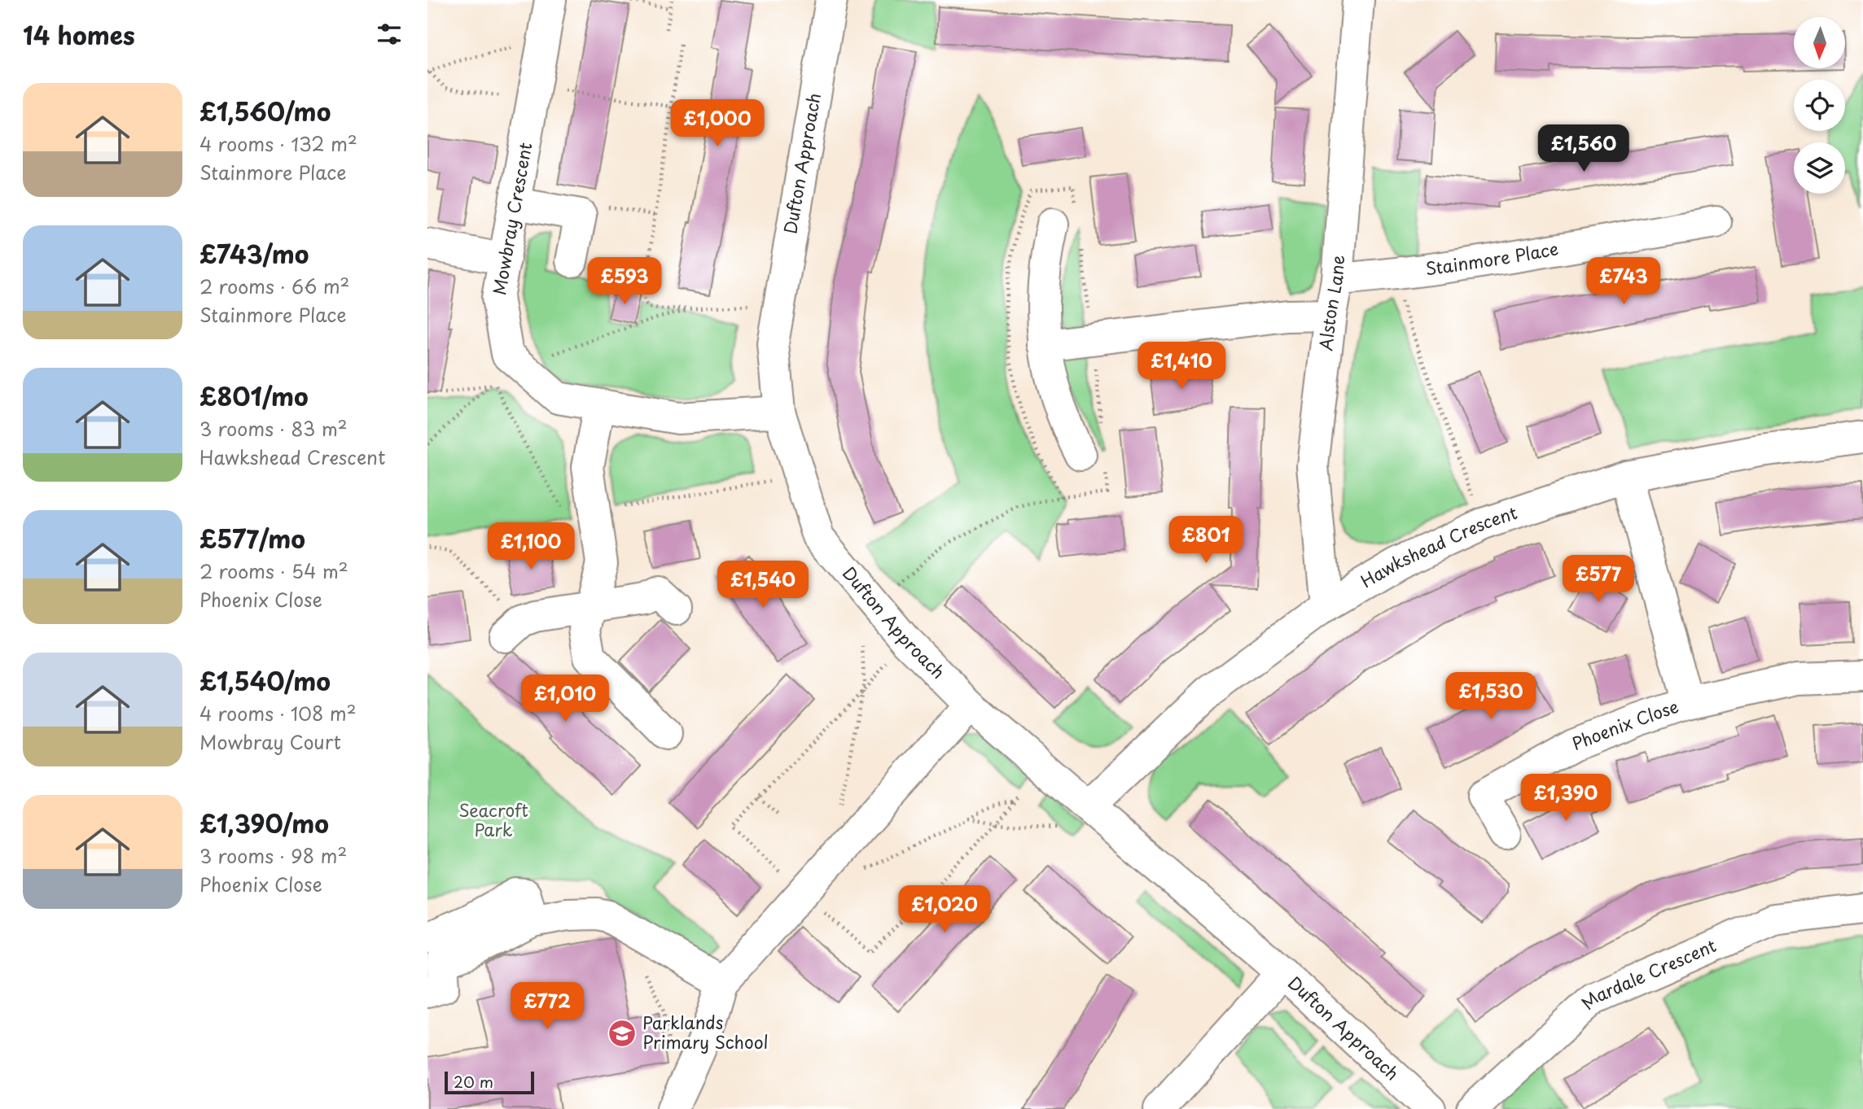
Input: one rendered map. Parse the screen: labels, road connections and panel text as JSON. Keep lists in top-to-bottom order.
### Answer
{
  "streets": {
    "street": [
      "Dufton Approach",
      "Mowbray Crescent",
      "Stainmore Place",
      "Alston Lane",
      "Hawkshead Crescent",
      "Phoenix Close",
      "Mardale Crescent"
    ]
  },
  "crossings": [
    ["Dufton Approach", "Mowbray Crescent"],
    ["Dufton Approach", "Hawkshead Crescent"],
    ["Stainmore Place", "Alston Lane"],
    ["Alston Lane", "Hawkshead Crescent"],
    ["Hawkshead Crescent", "Phoenix Close"]
  ],
  "parks": ["Seacroft Park"],
  "places": {
    "school or university": ["Parklands Primary School"]
  },
  "scale_bar": "20 m",
  "north": "bottom",
  "page": {
    "heading": "14 homes",
    "list": [
      {
        "name": "£1,560/mo",
        "note": "4 rooms · 132 m² · Stainmore Place"
      },
      {
        "name": "£743/mo",
        "note": "2 rooms · 66 m² · Stainmore Place"
      },
      {
        "name": "£801/mo",
        "note": "3 rooms · 83 m² · Hawkshead Crescent"
      },
      {
        "name": "£577/mo",
        "note": "2 rooms · 54 m² · Phoenix Close"
      },
      {
        "name": "£1,540/mo",
        "note": "4 rooms · 108 m² · Mowbray Court"
      },
      {
        "name": "£1,390/mo",
        "note": "3 rooms · 98 m² · Phoenix Close"
      }
    ],
    "price": [
      "£1,000",
      "£1,560",
      "£593",
      "£743",
      "£1,410",
      "£801",
      "£1,100",
      "£577",
      "£1,540",
      "£1,530",
      "£1,010",
      "£1,390",
      "£1,020",
      "£772"
    ],
    "scale": "20 m"
  }
}
